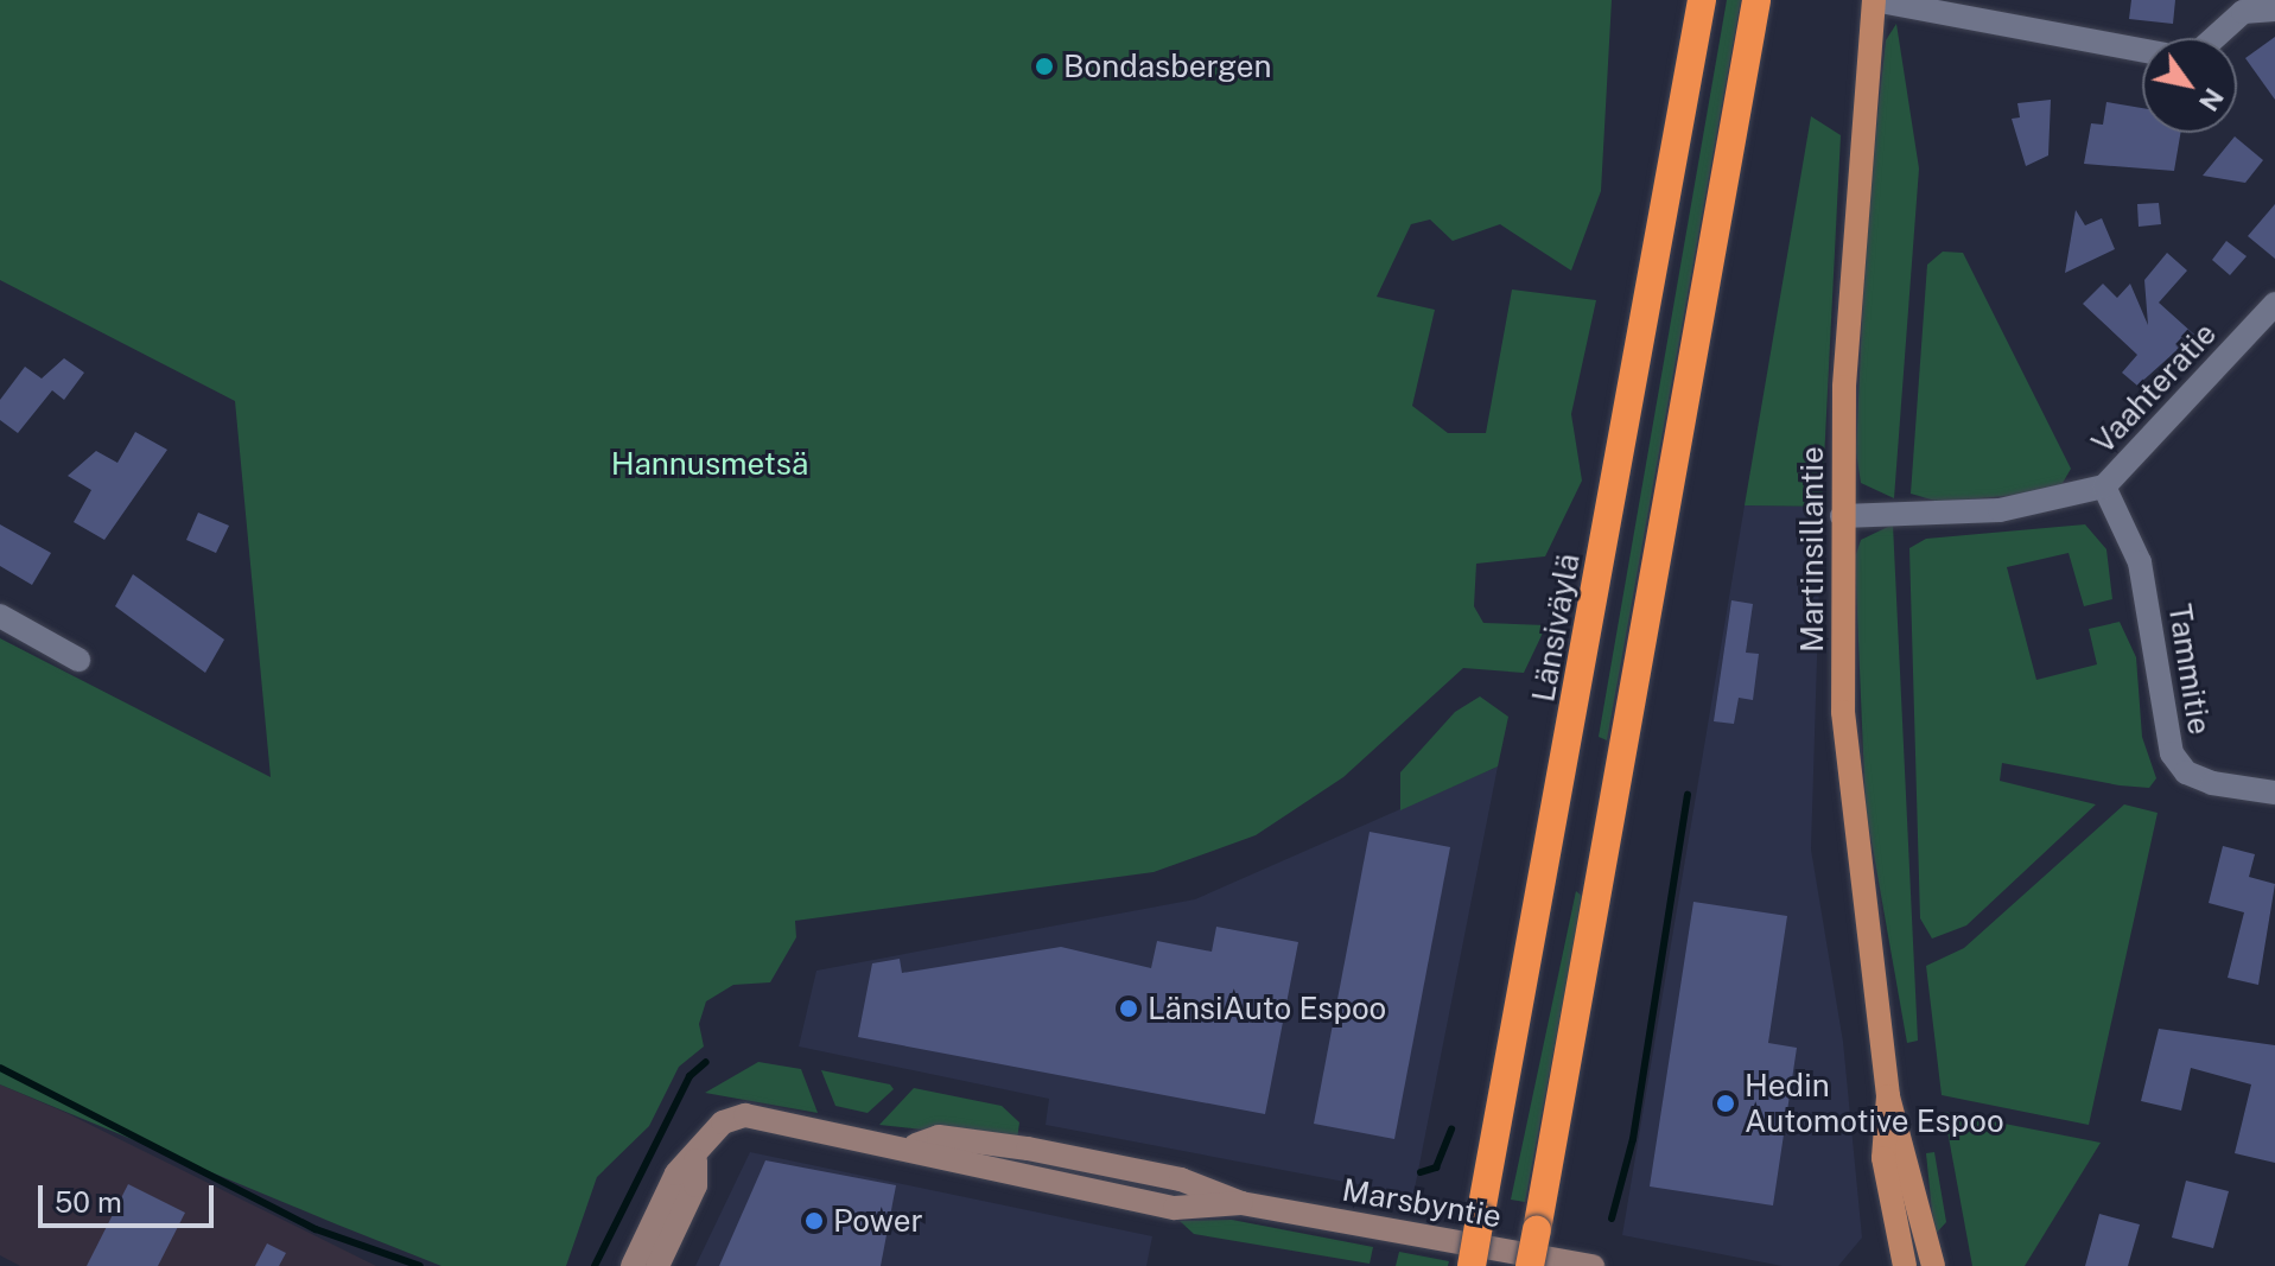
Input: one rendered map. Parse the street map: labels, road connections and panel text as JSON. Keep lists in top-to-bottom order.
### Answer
{
  "streets": {
    "highway": ["Länsiväylä"],
    "main road": ["Martinsillantie", "Marsbyntie"],
    "street": ["Vaahteratie", "Tammitie"]
  },
  "crossings": [
    ["Vaahteratie", "Martinsillantie"],
    ["Vaahteratie", "Tammitie"]
  ],
  "parks": ["Hannusmetsä"],
  "places": [
    "Bondasbergen",
    "LänsiAuto Espoo",
    "Hedin Automotive Espoo",
    "Power"
  ],
  "scale_bar": "50 m",
  "north": "bottom right"
}
